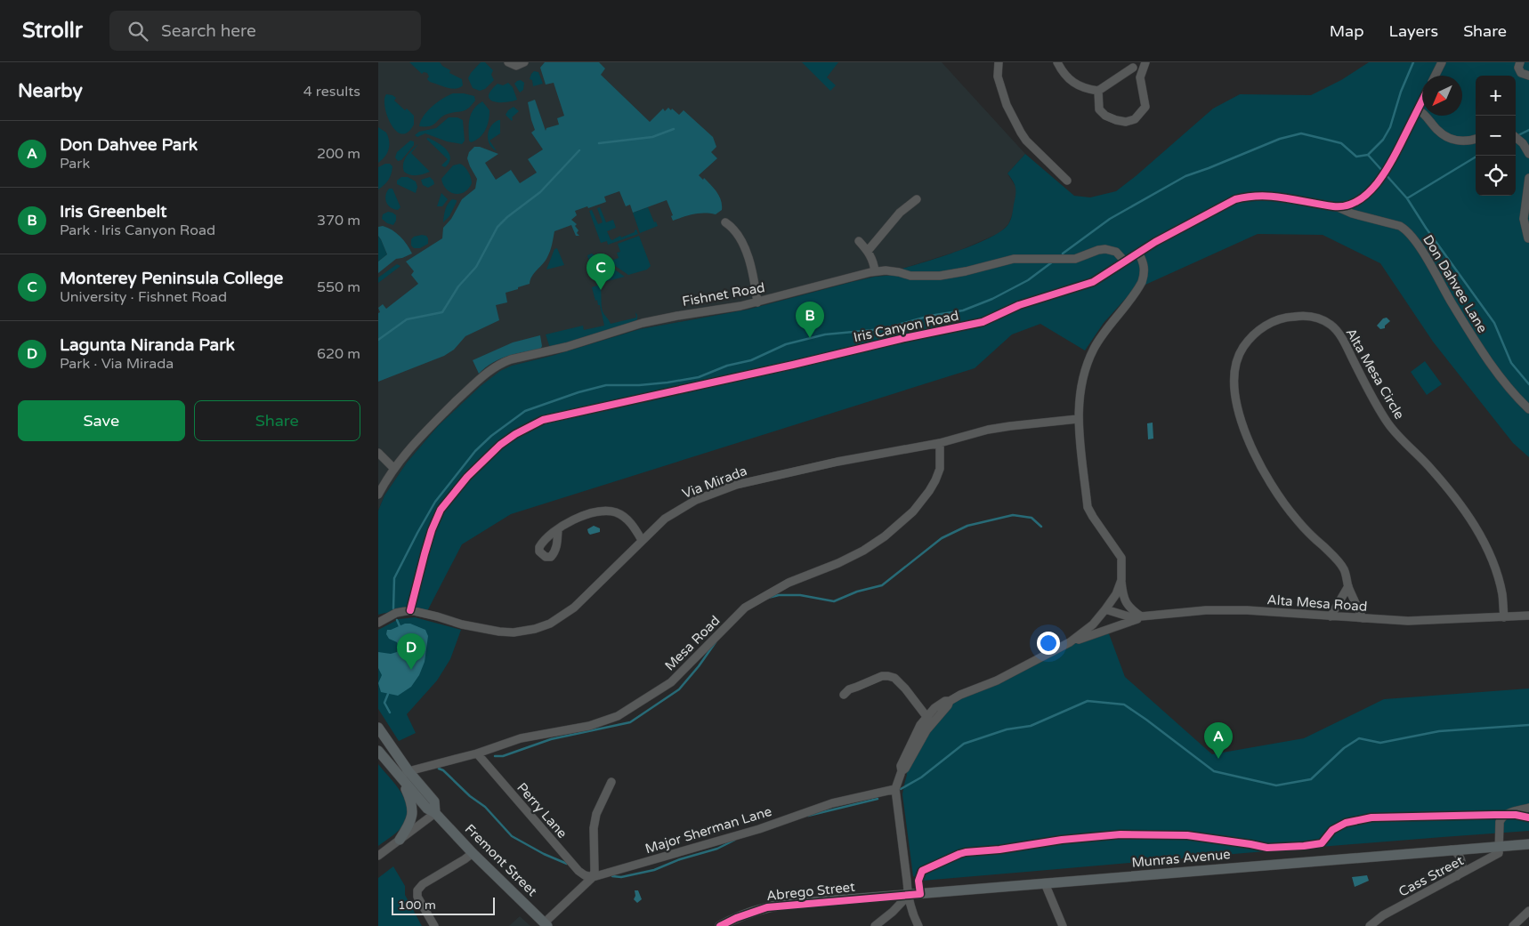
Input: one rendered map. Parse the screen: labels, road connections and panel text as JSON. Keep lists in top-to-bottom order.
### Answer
{
  "streets": {
    "main road": ["Munras Avenue", "Fremont Street", "Abrego Street"],
    "street": [
      "Don Dahvee Lane",
      "Fishnet Road",
      "Iris Canyon Road",
      "Alta Mesa Circle",
      "Via Mirada",
      "Alta Mesa Road",
      "Mesa Road",
      "Perry Lane",
      "Major Sherman Lane",
      "Cass Street"
    ]
  },
  "crossings": [
    ["Don Dahvee Lane", "Iris Canyon Road"],
    ["Fishnet Road", "Iris Canyon Road"],
    ["Iris Canyon Road", "Via Mirada"],
    ["Alta Mesa Circle", "Alta Mesa Road"],
    ["Via Mirada", "Mesa Road"],
    ["Mesa Road", "Perry Lane"],
    ["Mesa Road", "Fremont Street"],
    ["Perry Lane", "Major Sherman Lane"],
    ["Major Sherman Lane", "Fremont Street"],
    ["Munras Avenue", "Cass Street"],
    ["Munras Avenue", "Abrego Street"]
  ],
  "scale_bar": "100 m",
  "north": "bottom left",
  "page": {
    "header": "Strollr",
    "search": "Search here",
    "nav": ["Map", "Layers", "Share"],
    "heading": ["Nearby", "4 results"],
    "map_buttons": ["+", "−"],
    "list": [
      {
        "mark": "A",
        "name": "Don Dahvee Park",
        "note": "Park",
        "value": "200 m"
      },
      {
        "mark": "B",
        "name": "Iris Greenbelt",
        "note": "Park · Iris Canyon Road",
        "value": "370 m"
      },
      {
        "mark": "C",
        "name": "Monterey Peninsula College",
        "note": "University · Fishnet Road",
        "value": "550 m"
      },
      {
        "mark": "D",
        "name": "Lagunta Niranda Park",
        "note": "Park · Via Mirada",
        "value": "620 m"
      }
    ],
    "pins": [
      "C",
      "B",
      "D",
      "A"
    ],
    "buttons": ["Save", "Share"],
    "scale": "100 m"
  }
}
